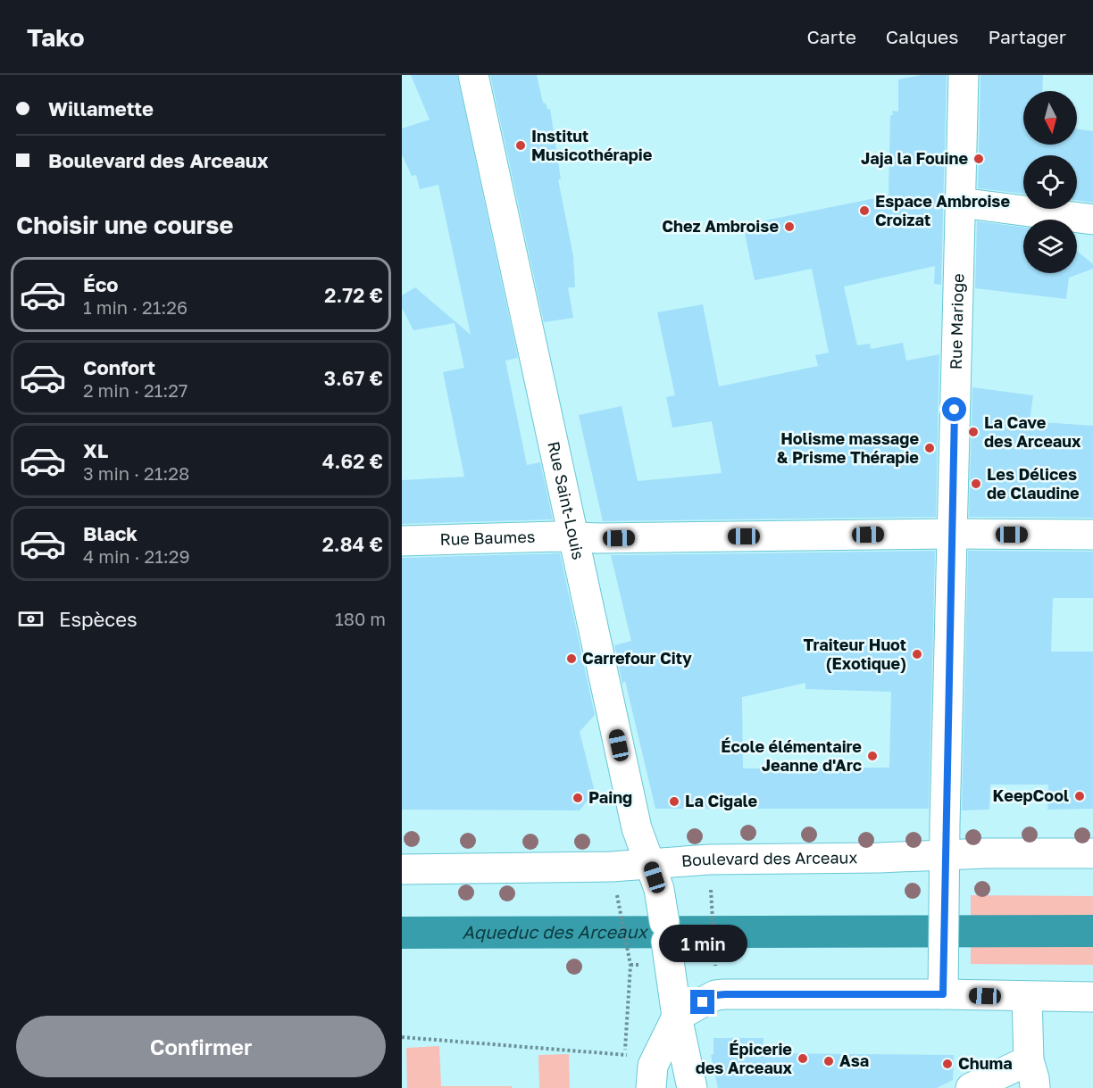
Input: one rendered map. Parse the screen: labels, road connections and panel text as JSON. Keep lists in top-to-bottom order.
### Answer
{
  "streets": {
    "street": [
      "Rue Marioge",
      "Rue Saint-Louis",
      "Rue Baumes",
      "Boulevard des Arceaux"
    ]
  },
  "crossings": [
    ["Rue Marioge", "Rue Baumes"],
    ["Rue Marioge", "Boulevard des Arceaux"],
    ["Rue Saint-Louis", "Rue Baumes"],
    ["Rue Saint-Louis", "Boulevard des Arceaux"]
  ],
  "water": ["Aqueduc des Arceaux"],
  "places": [
    "Institut Musicothérapie",
    "Jaja la Fouine",
    "Espace Ambroise Croizat",
    "Chez Ambroise",
    "La Cave des Arceaux",
    "Holisme massage & Prisme Thérapie",
    "Les Délices de Claudine",
    "Traiteur Huot (Exotique)",
    "Carrefour City",
    "École élémentaire Jeanne d'Arc",
    "KeepCool",
    "Paing",
    "La Cigale",
    "Épicerie des Arceaux",
    "Asa",
    "Chuma"
  ],
  "north": "bottom",
  "page": {
    "header": "Tako",
    "nav": ["Carte", "Calques", "Partager"],
    "banner": ["Willamette", "Boulevard des Arceaux"],
    "heading": "Choisir une course",
    "list": [
      {
        "name": "Éco",
        "note": "1 min · 21:26",
        "value": "2.72 €"
      },
      {
        "name": "Confort",
        "note": "2 min · 21:27",
        "value": "3.67 €"
      },
      {
        "name": "XL",
        "note": "3 min · 21:28",
        "value": "4.62 €"
      },
      {
        "name": "Black",
        "note": "4 min · 21:29",
        "value": "2.84 €"
      }
    ],
    "pay": ["Espèces", "180 m"],
    "bubble": "1 min",
    "buttons": "Confirmer"
  }
}
